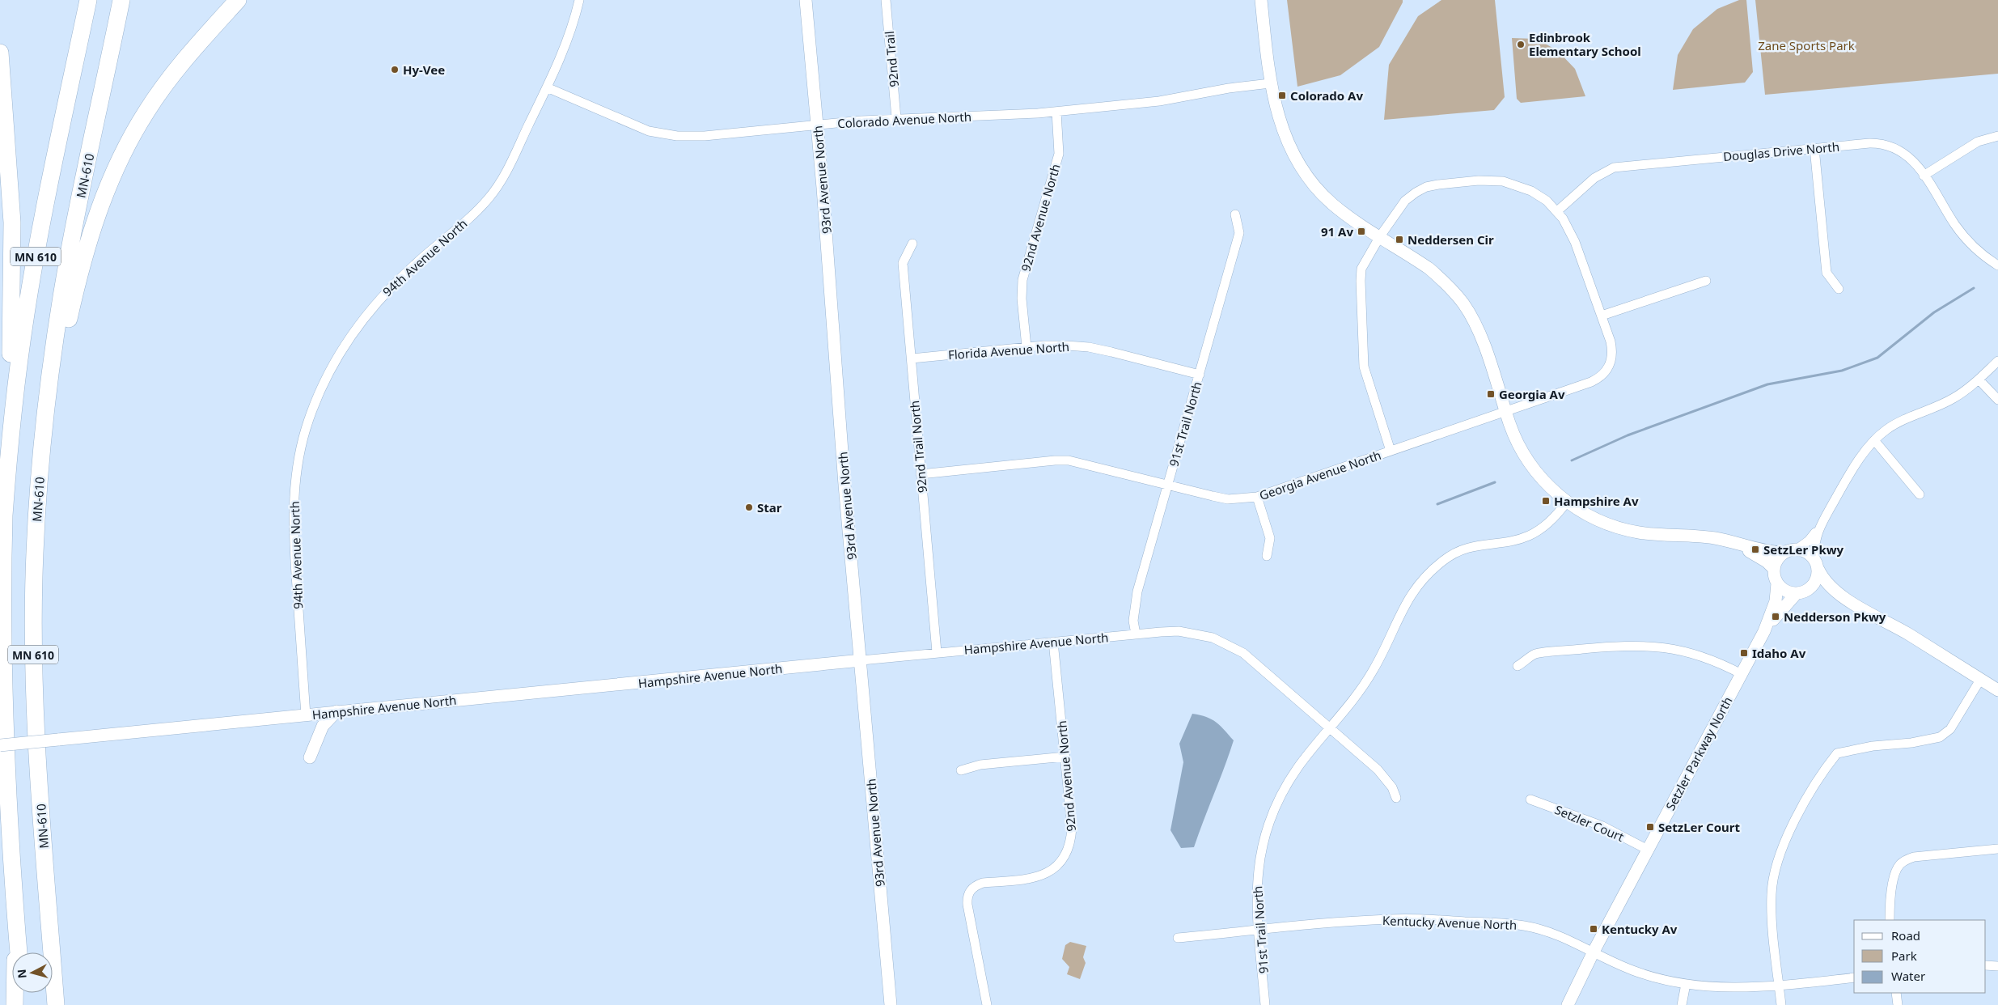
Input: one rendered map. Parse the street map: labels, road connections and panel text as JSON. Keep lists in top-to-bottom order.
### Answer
{
  "streets": {
    "highway": ["MN-610", "MN 610"],
    "street": [
      "92nd Trail",
      "Colorado Avenue North",
      "Douglas Drive North",
      "93rd Avenue North",
      "92nd Avenue North",
      "94th Avenue North",
      "Florida Avenue North",
      "91st Trail North",
      "92nd Trail North",
      "Georgia Avenue North",
      "Hampshire Avenue North",
      "Setzler Parkway North",
      "Setzler Court",
      "Kentucky Avenue North"
    ]
  },
  "crossings": [
    ["92nd Trail", "Colorado Avenue North"],
    ["Colorado Avenue North", "93rd Avenue North"],
    ["Colorado Avenue North", "92nd Avenue North"],
    ["Colorado Avenue North", "94th Avenue North"],
    ["Douglas Drive North", "Georgia Avenue North"],
    ["93rd Avenue North", "Hampshire Avenue North"],
    ["92nd Avenue North", "Florida Avenue North"],
    ["92nd Avenue North", "Hampshire Avenue North"],
    ["94th Avenue North", "Hampshire Avenue North"],
    ["Florida Avenue North", "91st Trail North"],
    ["Florida Avenue North", "92nd Trail North"],
    ["91st Trail North", "Georgia Avenue North"],
    ["91st Trail North", "Hampshire Avenue North"],
    ["91st Trail North", "Kentucky Avenue North"],
    ["92nd Trail North", "Georgia Avenue North"],
    ["92nd Trail North", "Hampshire Avenue North"],
    ["Setzler Parkway North", "Setzler Court"],
    ["Setzler Parkway North", "Kentucky Avenue North"]
  ],
  "parks": ["Zane Sports Park"],
  "places": {
    "other": ["Edinbrook Elementary School", "Hy-Vee", "Star"],
    "transit": [
      "Colorado Av",
      "91 Av",
      "Neddersen Cir",
      "Georgia Av",
      "Hampshire Av",
      "SetzLer Pkwy",
      "Nedderson Pkwy",
      "Idaho Av",
      "SetzLer Court",
      "Kentucky Av"
    ]
  },
  "legend": ["Road", "Park", "Water"],
  "north": "left"
}
